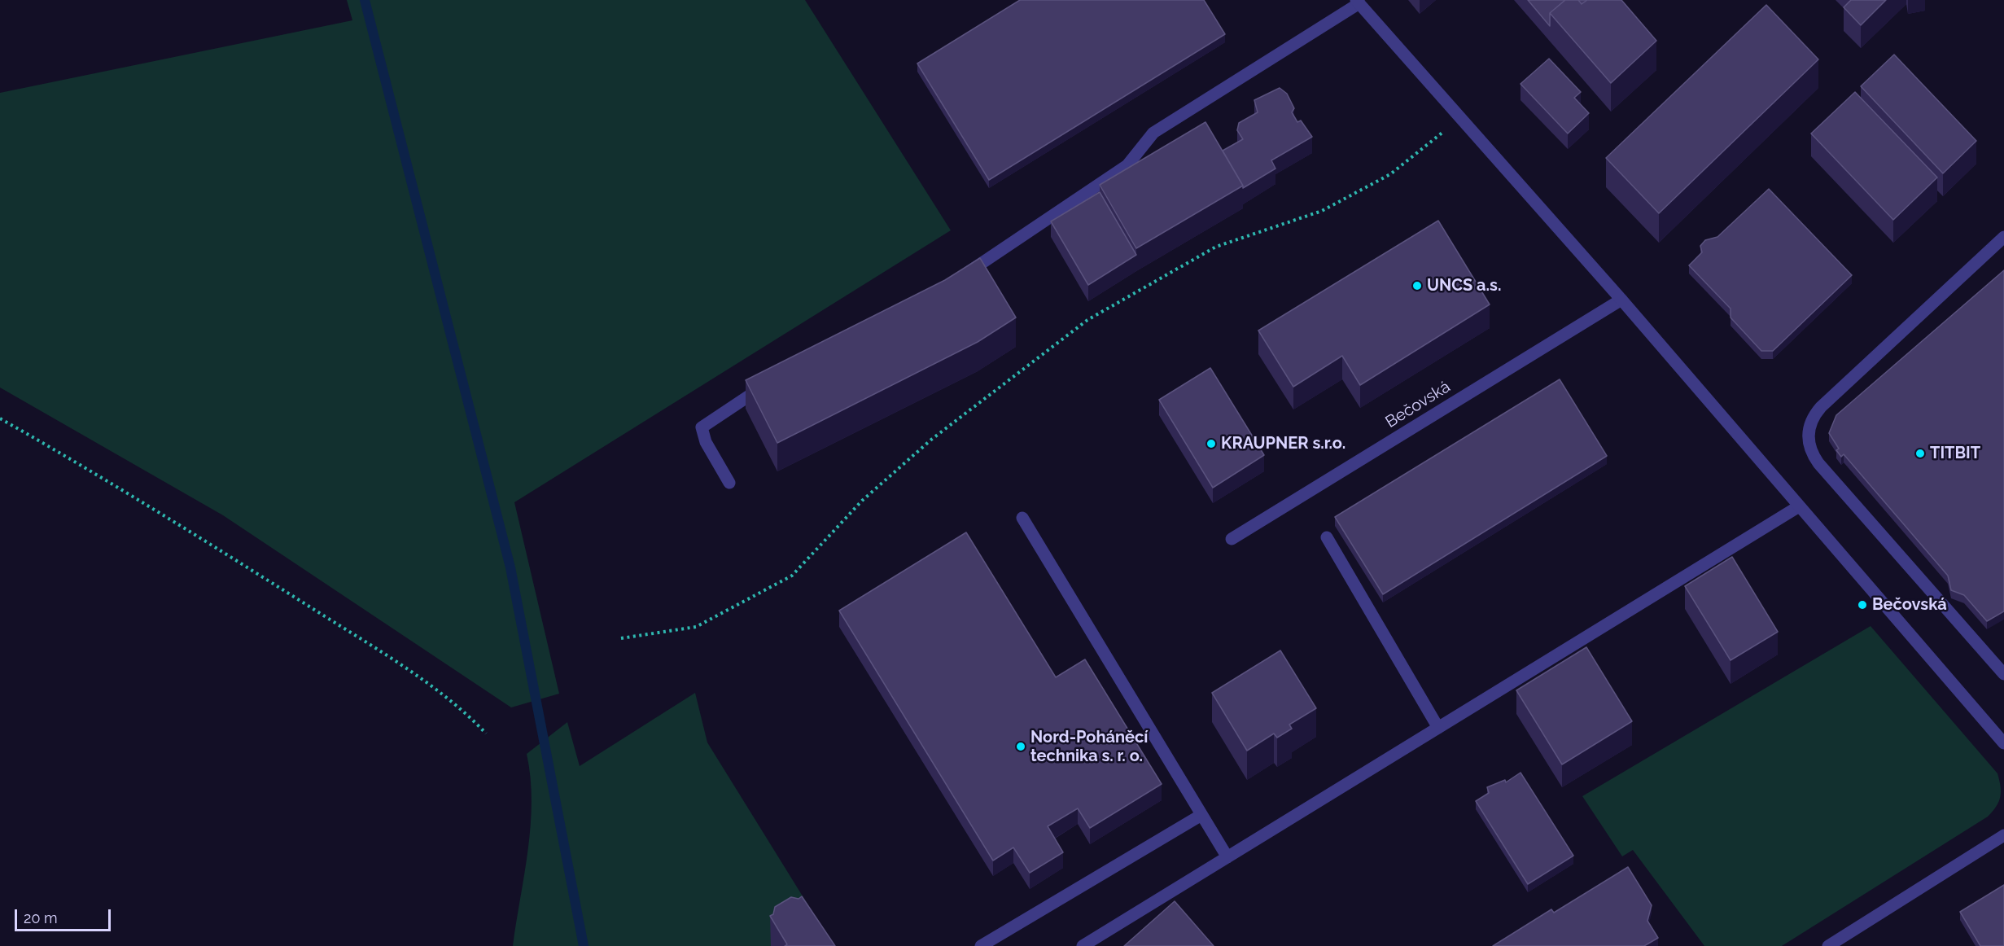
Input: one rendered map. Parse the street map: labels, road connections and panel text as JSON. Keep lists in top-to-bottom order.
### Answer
{
  "streets": {
    "street": ["Bečovská"]
  },
  "places": [
    "UNCS a.s.",
    "KRAUPNER s.r.o.",
    "TITBIT",
    "Bečovská",
    "Nord-Poháněcí technika s. r. o."
  ],
  "scale_bar": "20 m"
}
